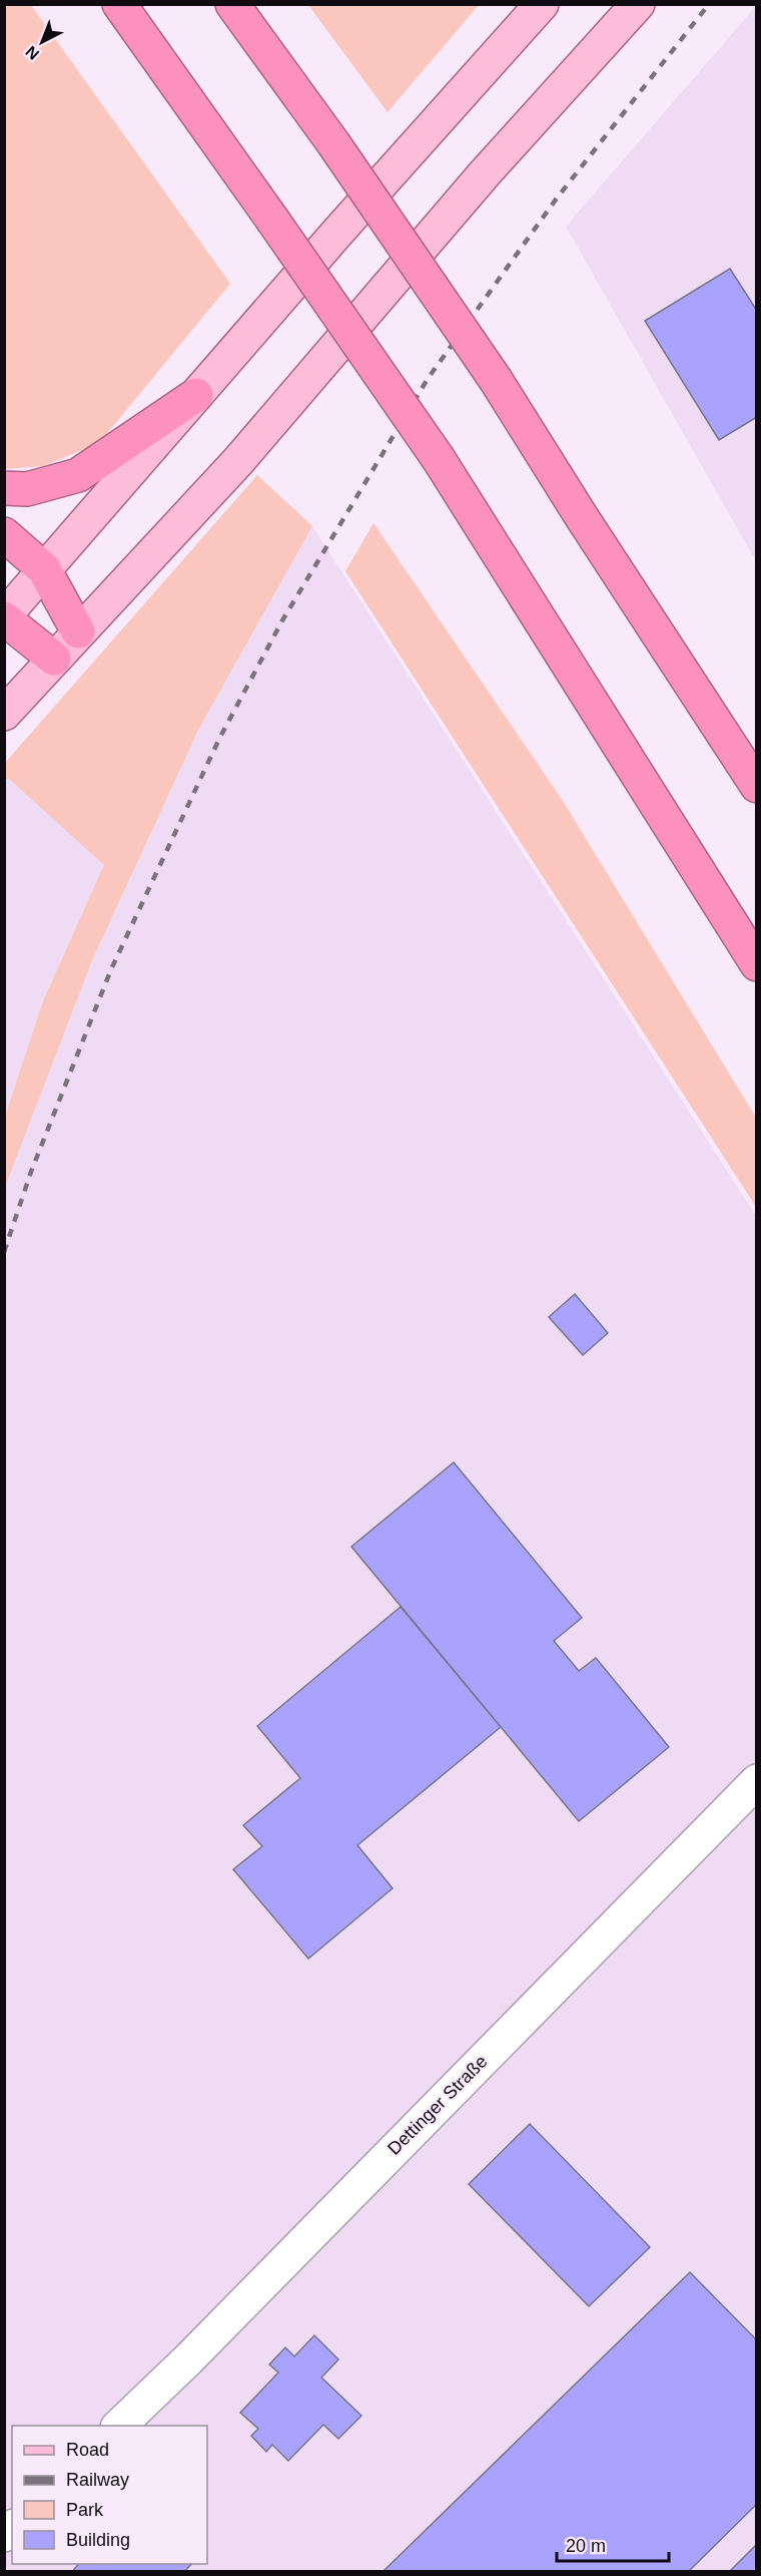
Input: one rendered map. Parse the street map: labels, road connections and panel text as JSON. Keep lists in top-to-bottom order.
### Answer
{
  "streets": {
    "street": ["Dettinger Straße"]
  },
  "legend": [
    "Road",
    "Railway",
    "Park",
    "Building"
  ],
  "scale_bar": "20 m",
  "north": "bottom left"
}
